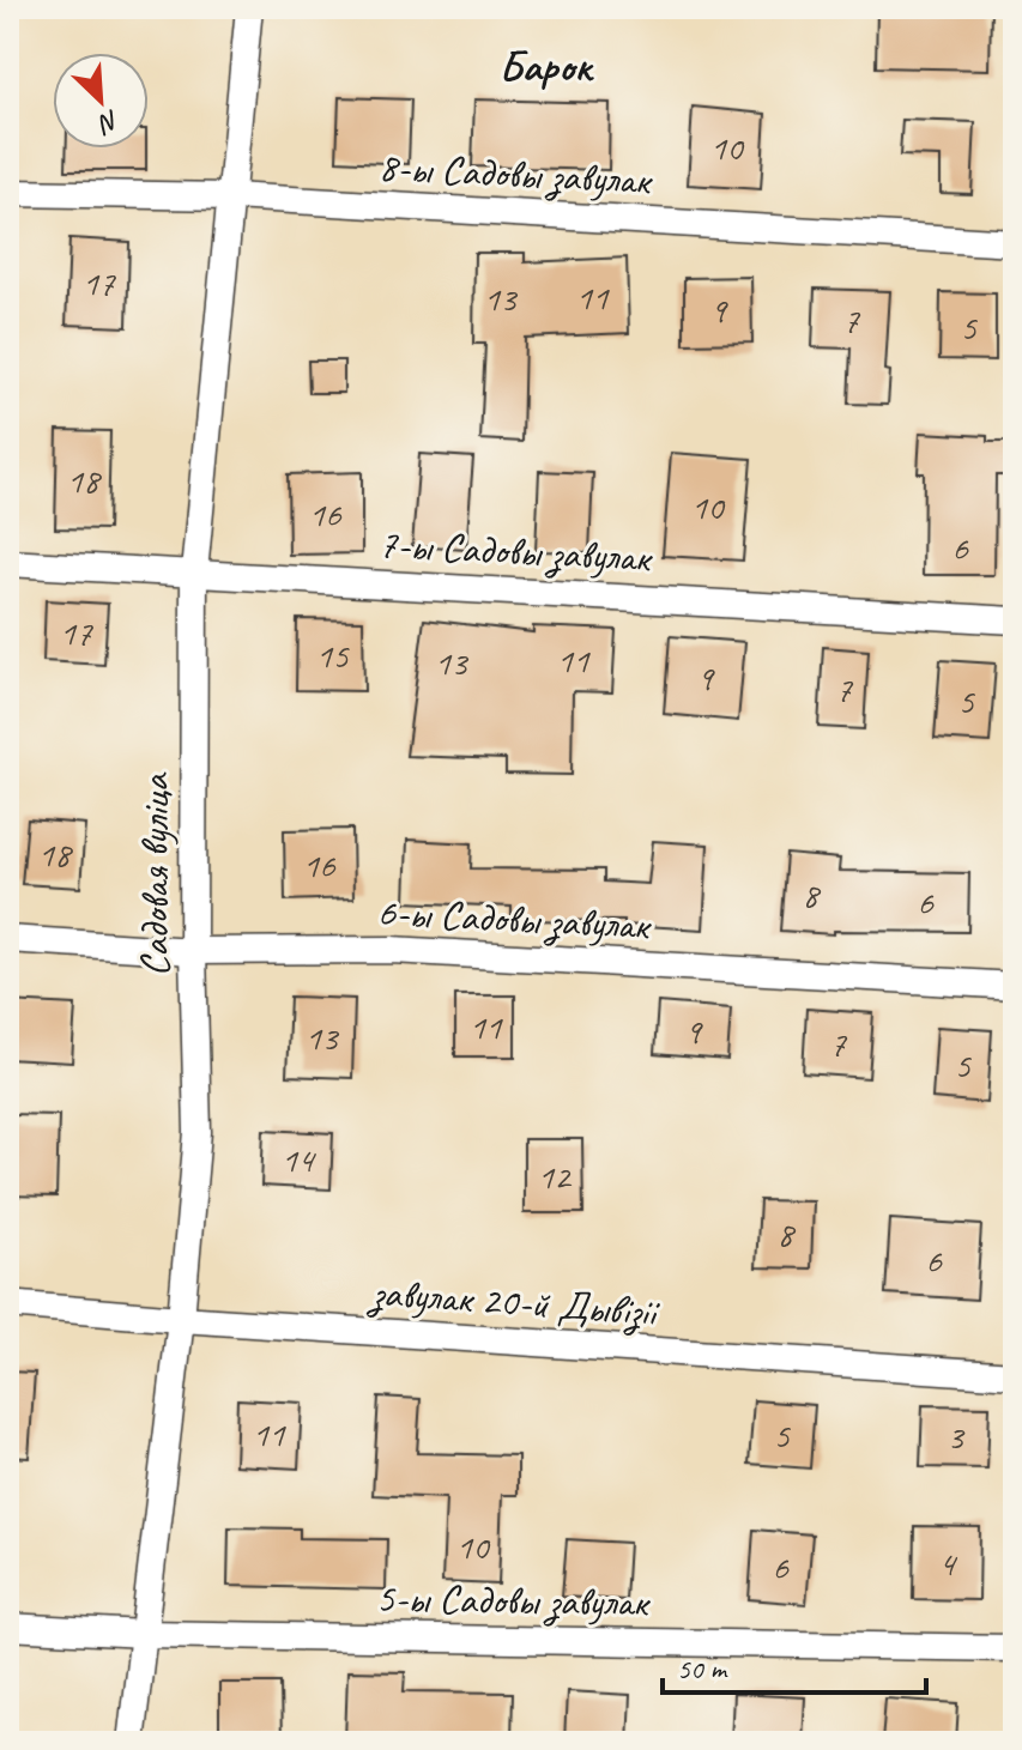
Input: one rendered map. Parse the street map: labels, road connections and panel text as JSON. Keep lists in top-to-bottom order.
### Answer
{
  "streets": {
    "street": [
      "8-ы Садовы завулак",
      "7-ы Садовы завулак",
      "Садовая вуліца",
      "6-ы Садовы завулак",
      "завулак 20-й Дывізіі",
      "5-ы Садовы завулак"
    ]
  },
  "crossings": [
    ["8-ы Садовы завулак", "Садовая вуліца"],
    ["7-ы Садовы завулак", "Садовая вуліца"],
    ["Садовая вуліца", "6-ы Садовы завулак"],
    ["Садовая вуліца", "завулак 20-й Дывізіі"],
    ["Садовая вуліца", "5-ы Садовы завулак"]
  ],
  "districts": ["Барок"],
  "house_numbers": [
    "10",
    "17",
    "11",
    "13",
    "9",
    "7",
    "5",
    "18",
    "10",
    "16",
    "6",
    "17",
    "15",
    "11",
    "13",
    "9",
    "7",
    "5",
    "18",
    "16",
    "8",
    "6",
    "11",
    "9",
    "13",
    "7",
    "5",
    "14",
    "12",
    "8",
    "6",
    "11",
    "5",
    "3",
    "10",
    "4",
    "6"
  ],
  "scale_bar": "50 m",
  "north": "bottom right"
}
